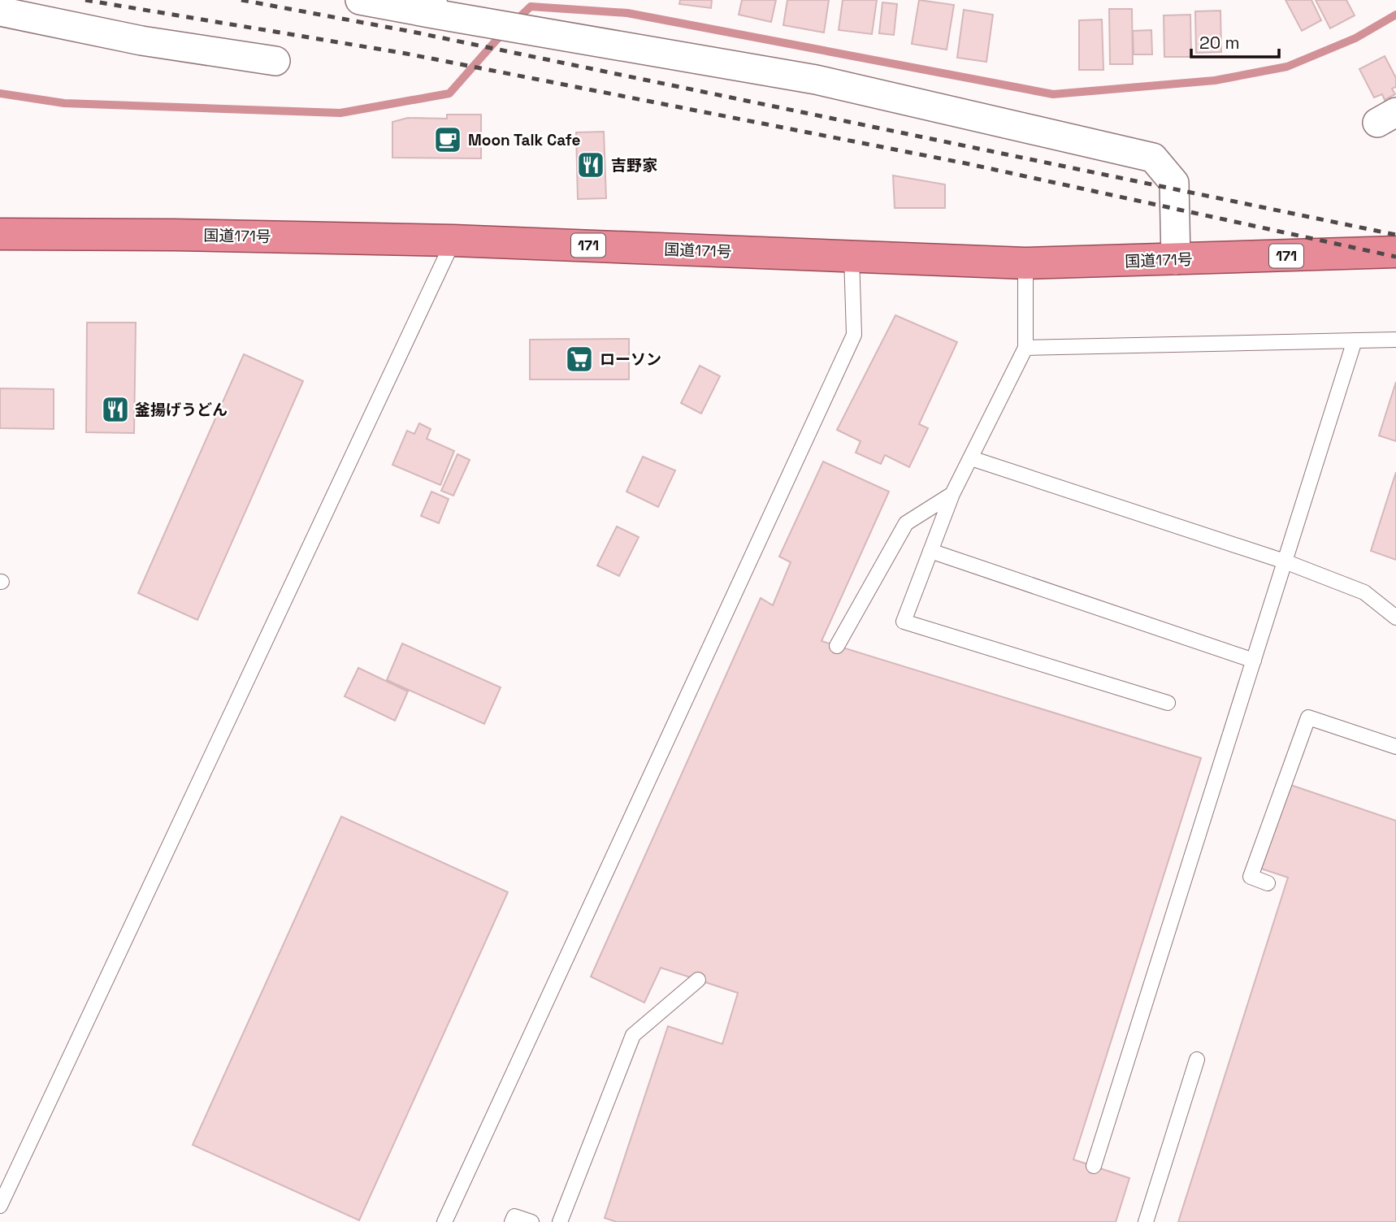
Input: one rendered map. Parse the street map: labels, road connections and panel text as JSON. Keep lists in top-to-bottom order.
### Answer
{
  "streets": {
    "highway": ["国道171号", "171"]
  },
  "places": {
    "cafe": ["Moon Talk Cafe"],
    "restaurant": ["吉野家", "釜揚げうどん"],
    "supermarket": ["ローソン"]
  },
  "scale_bar": "20 m"
}
